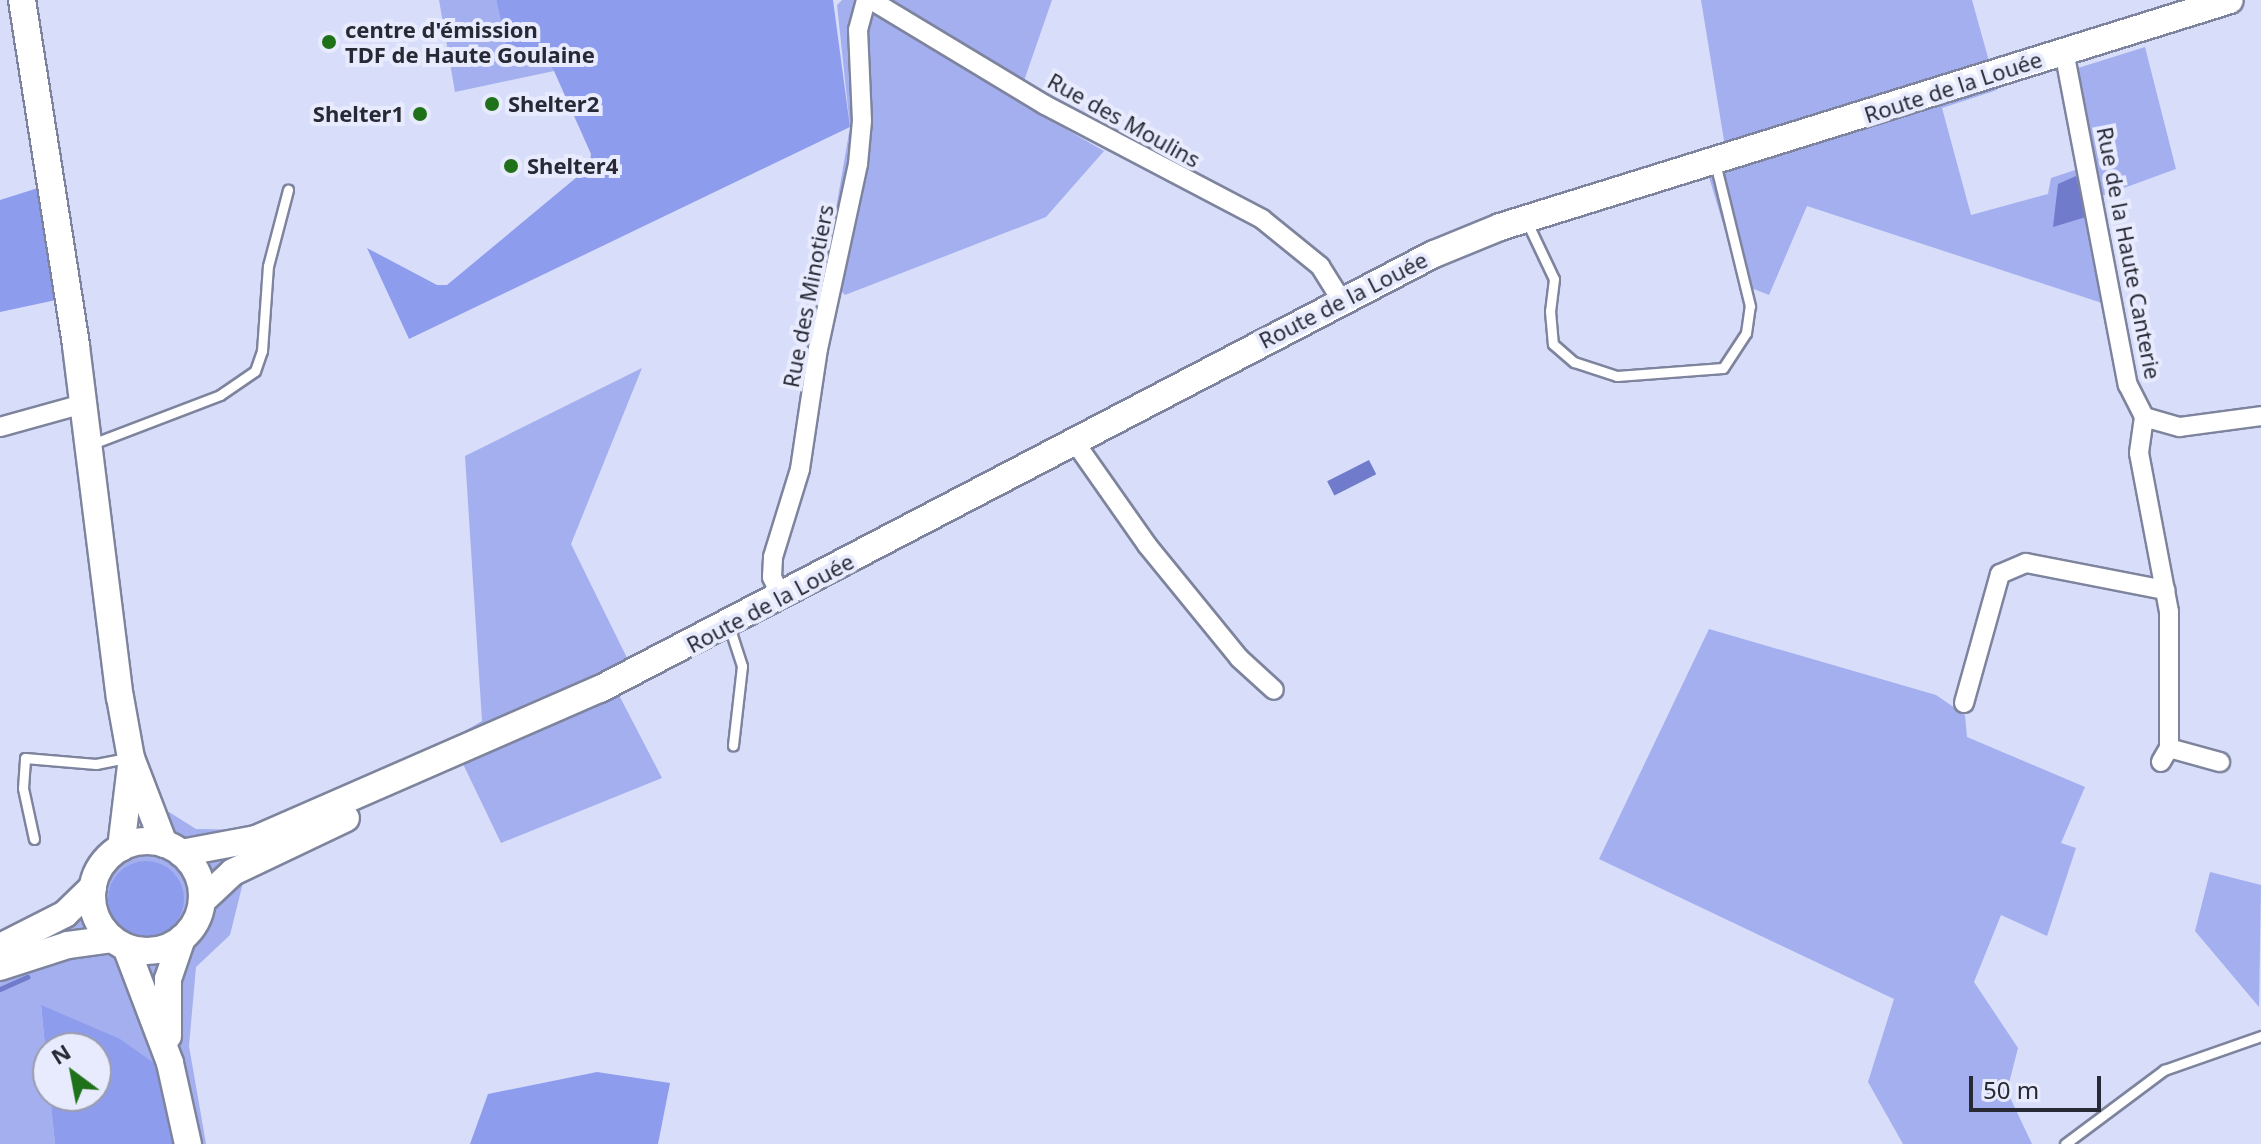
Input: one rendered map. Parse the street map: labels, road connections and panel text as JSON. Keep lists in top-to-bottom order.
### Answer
{
  "streets": {
    "main road": ["Route de la Louée"],
    "street": ["Rue des Moulins", "Rue de la Haute Canterie", "Rue des Minotiers"]
  },
  "crossings": [
    ["Route de la Louée", "Rue des Moulins"],
    ["Route de la Louée", "Rue de la Haute Canterie"],
    ["Route de la Louée", "Rue des Minotiers"],
    ["Rue des Moulins", "Rue des Minotiers"]
  ],
  "places": [
    "centre d'émission TDF de Haute Goulaine",
    "Shelter2",
    "Shelter1",
    "Shelter4"
  ],
  "scale_bar": "50 m",
  "north": "top left"
}
